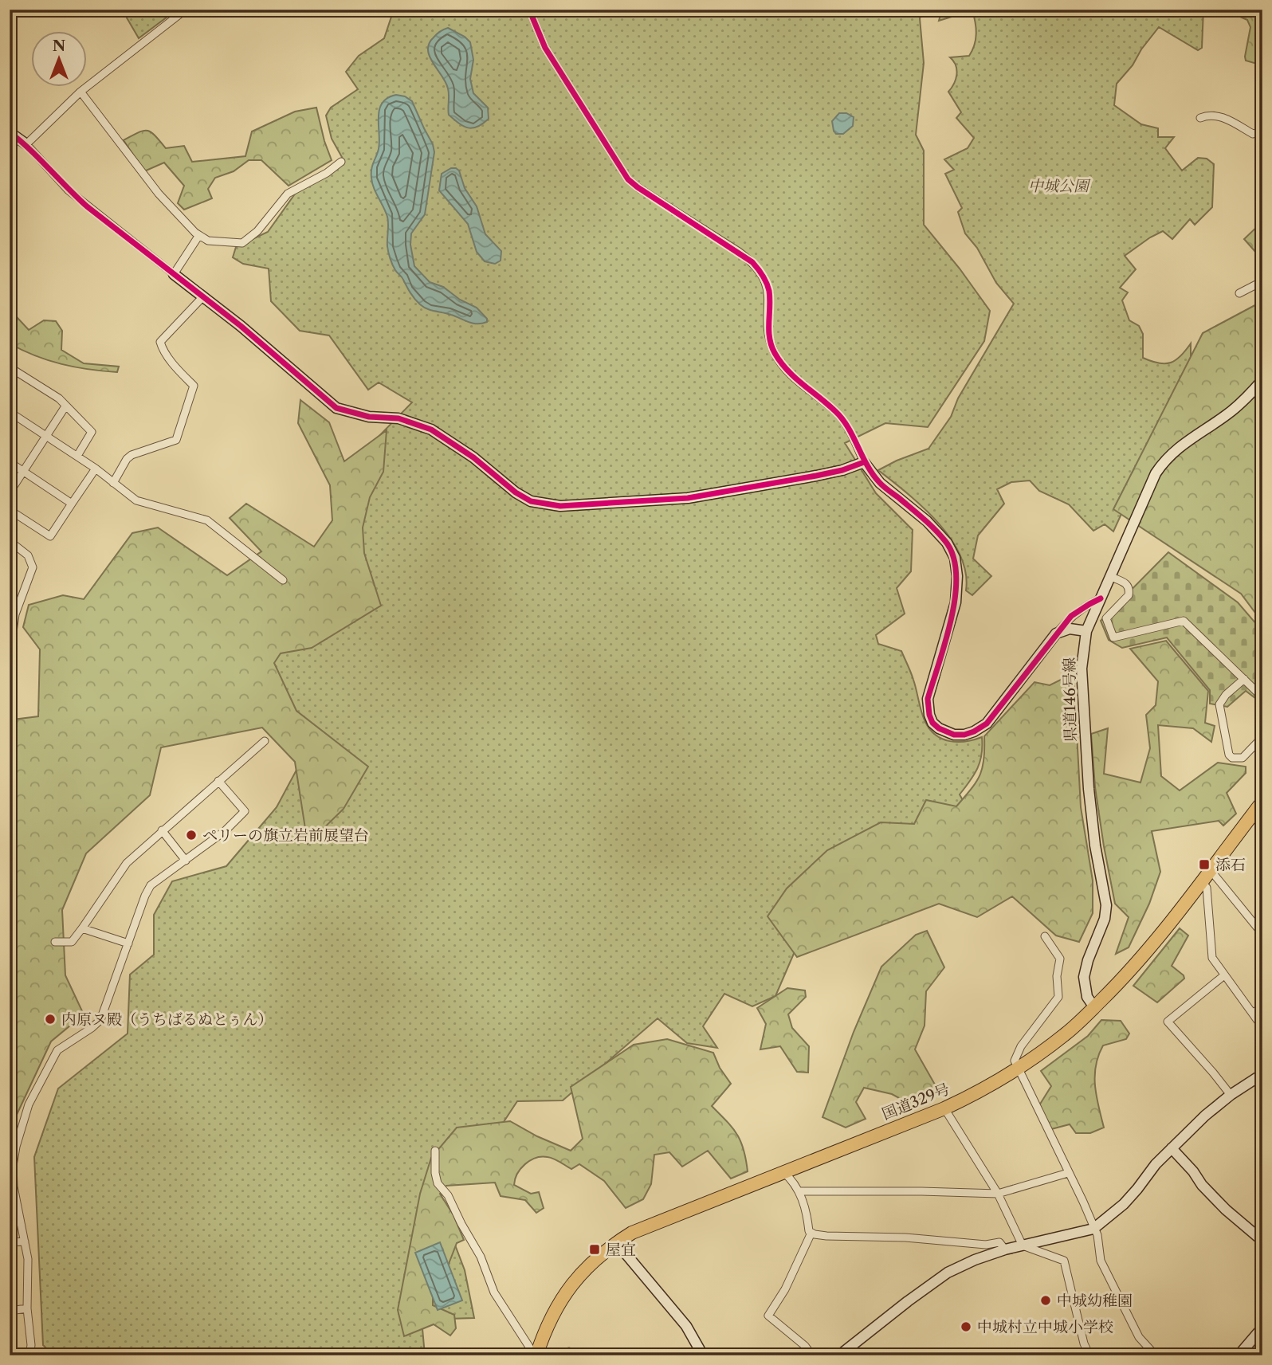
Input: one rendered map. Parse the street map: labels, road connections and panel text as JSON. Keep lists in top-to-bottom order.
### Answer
{
  "streets": {
    "highway": ["国道329号"],
    "street": ["県道146号線"]
  },
  "crossings": [
    ["県道146号線", "国道329号"]
  ],
  "parks": ["中城公園"],
  "places": {
    "other": [
      "ペリーの旗立岩前展望台",
      "内原ヌ殿（うちばるぬとぅん）",
      "中城幼稚園",
      "中城村立中城小学校"
    ],
    "transit": ["添石", "屋宜"]
  },
  "north": "top"
}
